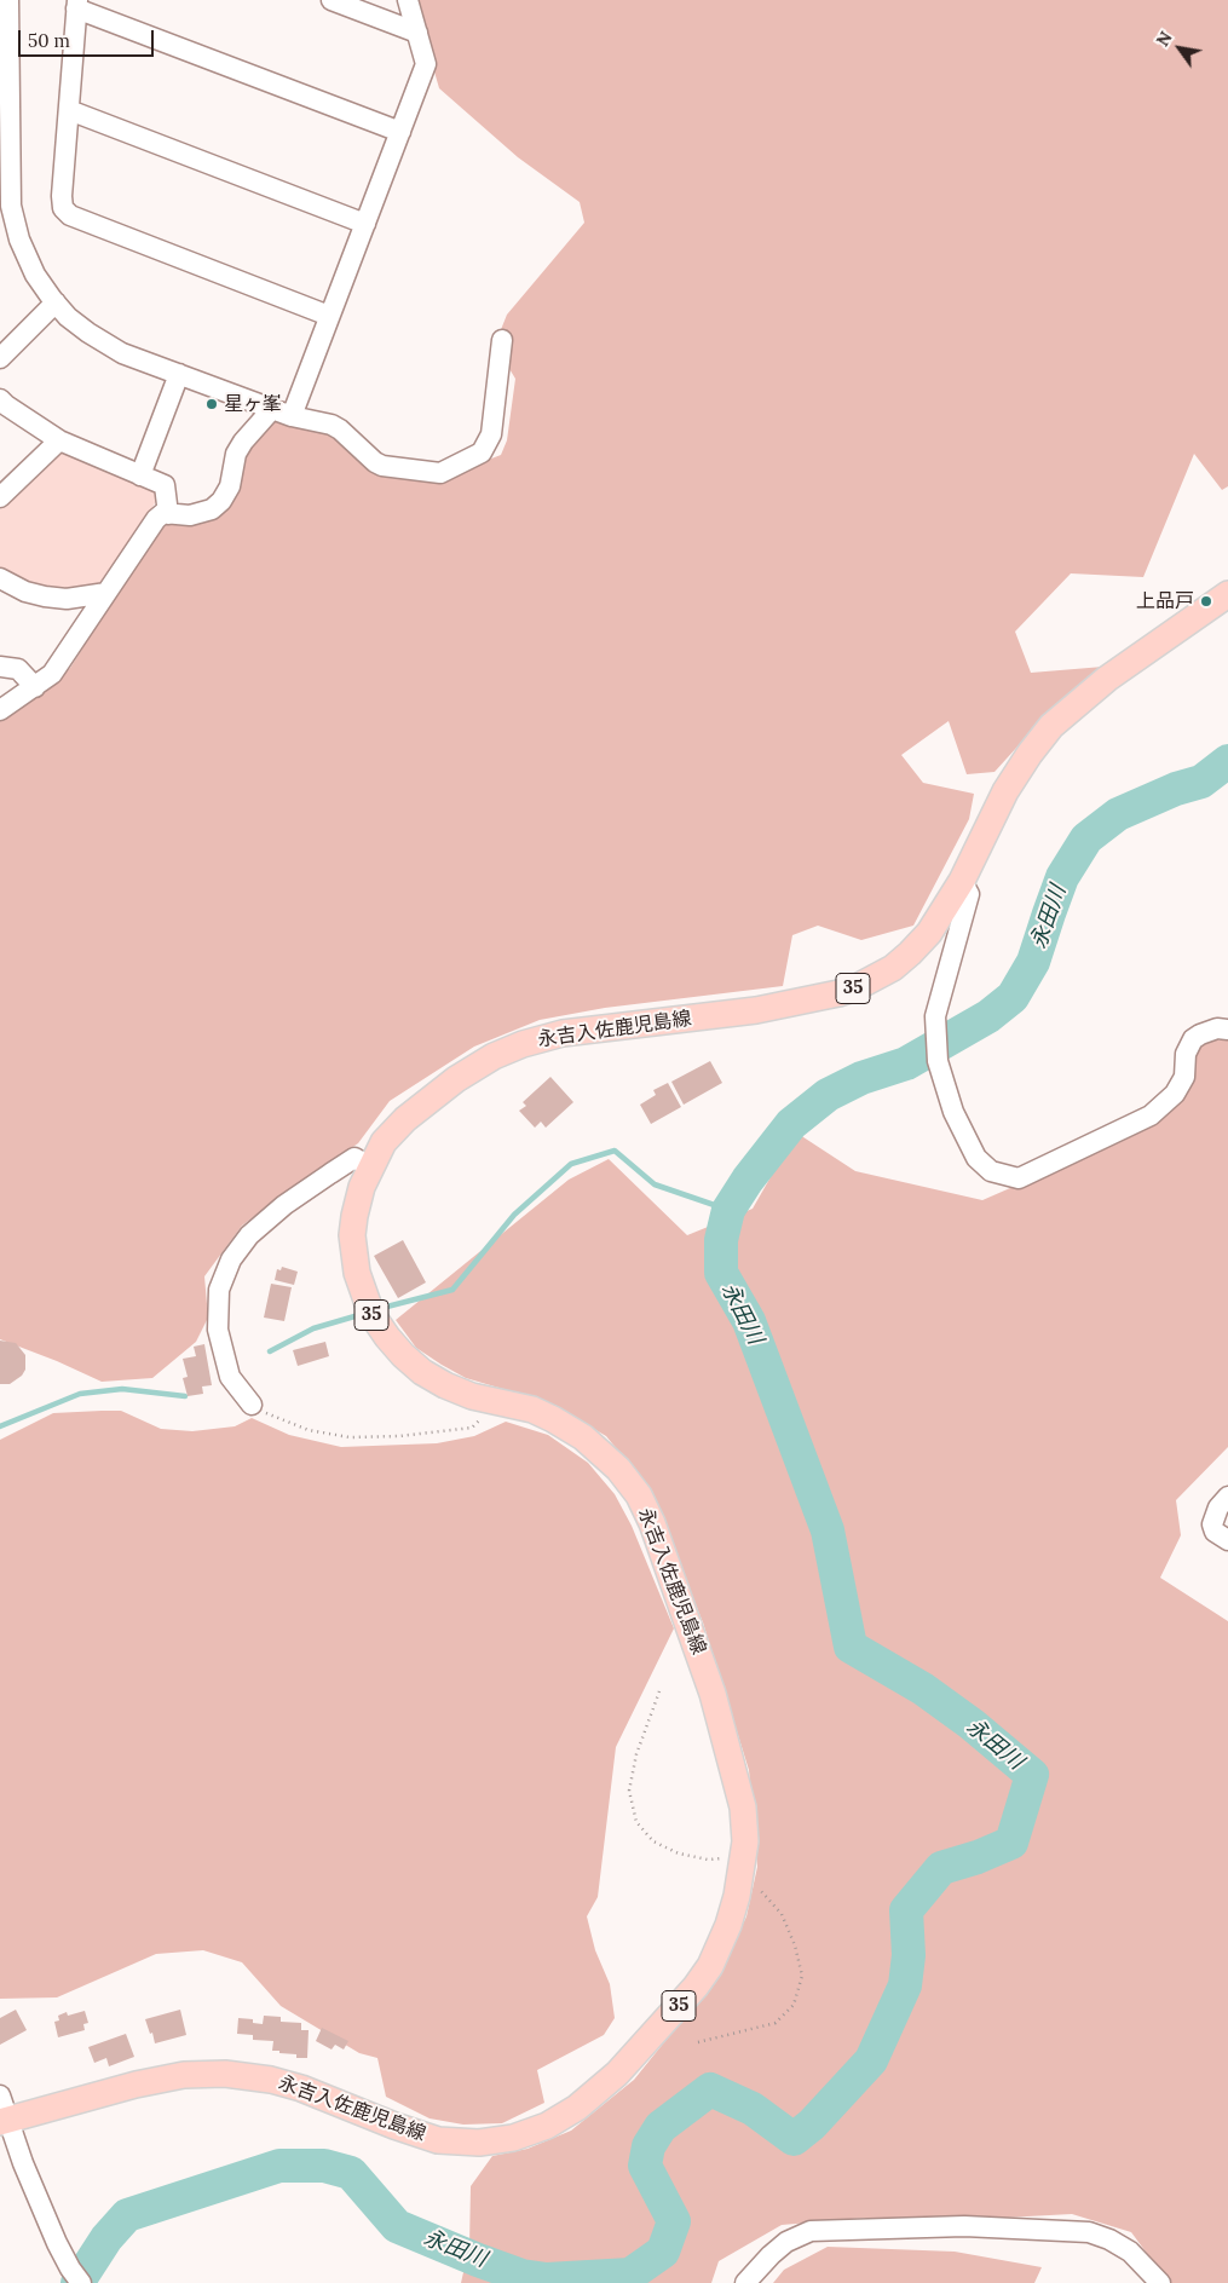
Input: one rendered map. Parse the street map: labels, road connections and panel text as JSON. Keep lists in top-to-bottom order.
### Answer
{
  "streets": {
    "main road": ["35", "永吉入佐鹿児島線"]
  },
  "water": ["永田川"],
  "places": ["星ヶ峯", "上品戸"],
  "scale_bar": "50 m",
  "north": "top left"
}
